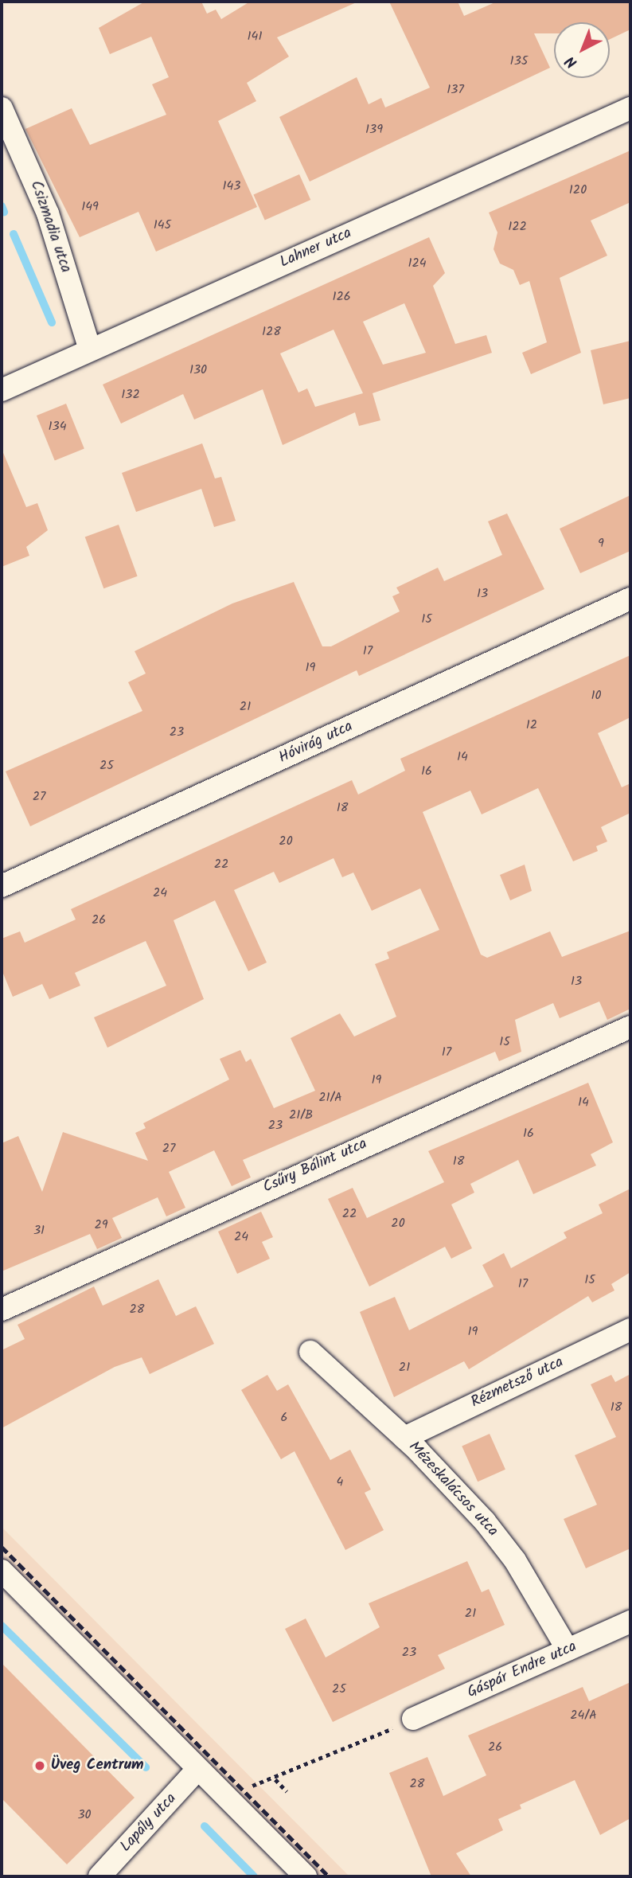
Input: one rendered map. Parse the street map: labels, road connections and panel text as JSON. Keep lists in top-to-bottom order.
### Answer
{
  "streets": {
    "street": [
      "Csizmadia utca",
      "Lahner utca",
      "Hóvirág utca",
      "Csűry Bálint utca",
      "Rézmetsző utca",
      "Mézeskalácsos utca",
      "Gáspár Endre utca",
      "Lapály utca"
    ]
  },
  "crossings": [
    ["Csizmadia utca", "Lahner utca"],
    ["Rézmetsző utca", "Mézeskalácsos utca"],
    ["Mézeskalácsos utca", "Gáspár Endre utca"]
  ],
  "places": ["Üveg Centrum"],
  "house_numbers": [
    "141",
    "135",
    "137",
    "139",
    "143",
    "120",
    "149",
    "145",
    "122",
    "124",
    "126",
    "128",
    "130",
    "132",
    "134",
    "9",
    "13",
    "15",
    "17",
    "19",
    "10",
    "21",
    "12",
    "23",
    "14",
    "25",
    "16",
    "27",
    "18",
    "20",
    "22",
    "24",
    "26",
    "13",
    "15",
    "17",
    "19",
    "21/A",
    "14",
    "21/B",
    "23",
    "16",
    "27",
    "18",
    "22",
    "20",
    "29",
    "31",
    "24",
    "15",
    "17",
    "28",
    "19",
    "21",
    "18",
    "6",
    "4",
    "21",
    "23",
    "25",
    "24/A",
    "26",
    "28",
    "30"
  ],
  "north": "bottom left"
}
